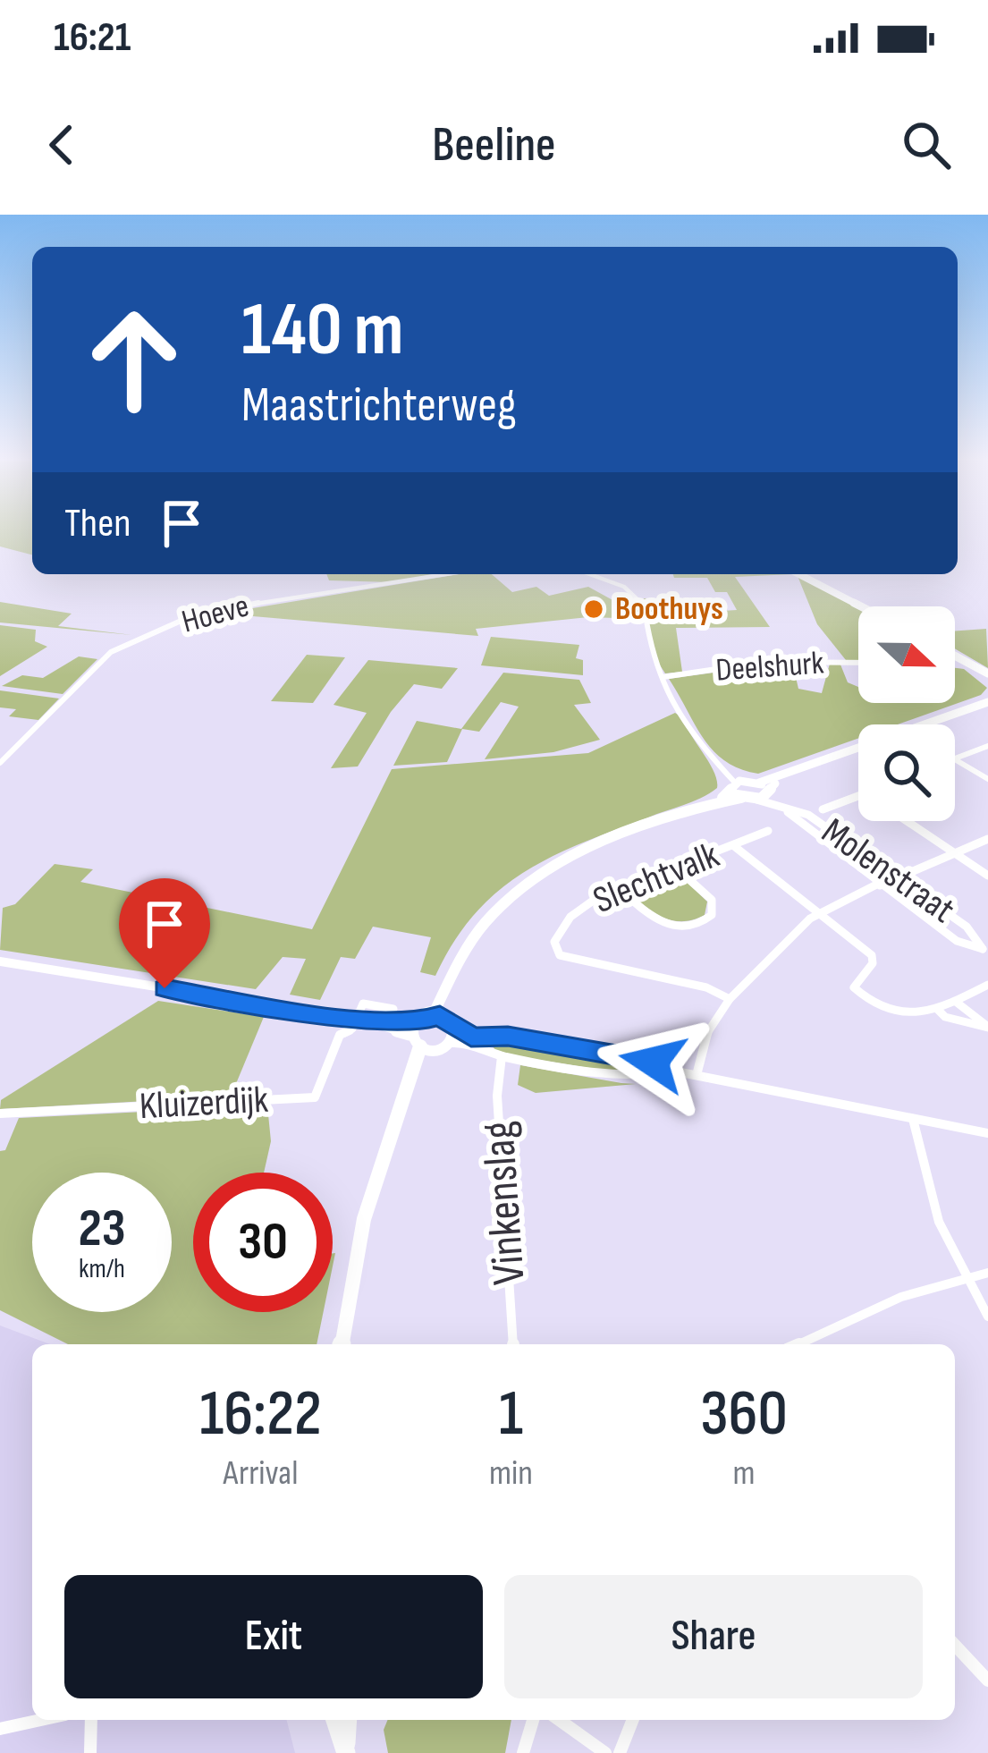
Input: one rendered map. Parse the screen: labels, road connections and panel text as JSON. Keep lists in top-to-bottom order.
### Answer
{
  "streets": {
    "street": [
      "Hoeve",
      "Deelshurk",
      "Molenstraat",
      "Slechtvalk",
      "Kluizerdijk",
      "Vinkenslag"
    ]
  },
  "places": ["Boothuys"],
  "north": "right",
  "page": {
    "status": "16:21",
    "header": "Beeline",
    "turn": ["140 m", "Maastrichterweg"],
    "then": "Then",
    "speed": "23 km/h",
    "limit": "30",
    "eta": [
      "16:22",
      "Arrival",
      "1",
      "min",
      "360",
      "m"
    ],
    "buttons": ["Exit", "Share"]
  }
}
